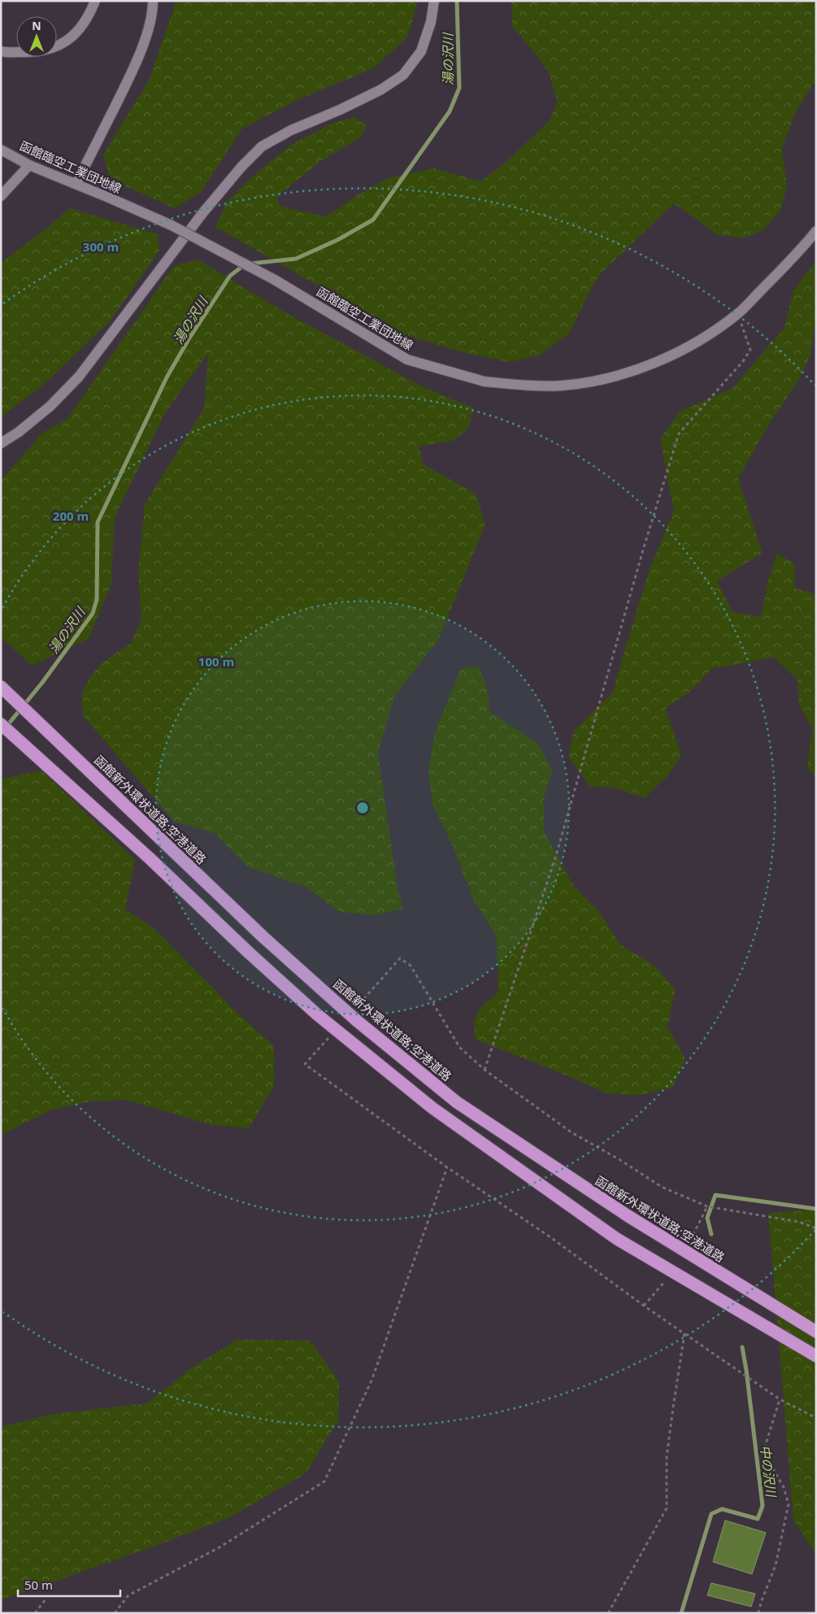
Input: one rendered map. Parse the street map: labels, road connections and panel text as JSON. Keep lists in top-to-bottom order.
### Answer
{
  "streets": {
    "highway": ["函館新外環状道路;空港道路"],
    "street": ["函館臨空工業団地線"]
  },
  "water": ["湯の沢川", "中の沢川"],
  "scale_bar": "50 m",
  "north": "top",
  "rings": ["300 m", "200 m", "100 m"]
}
